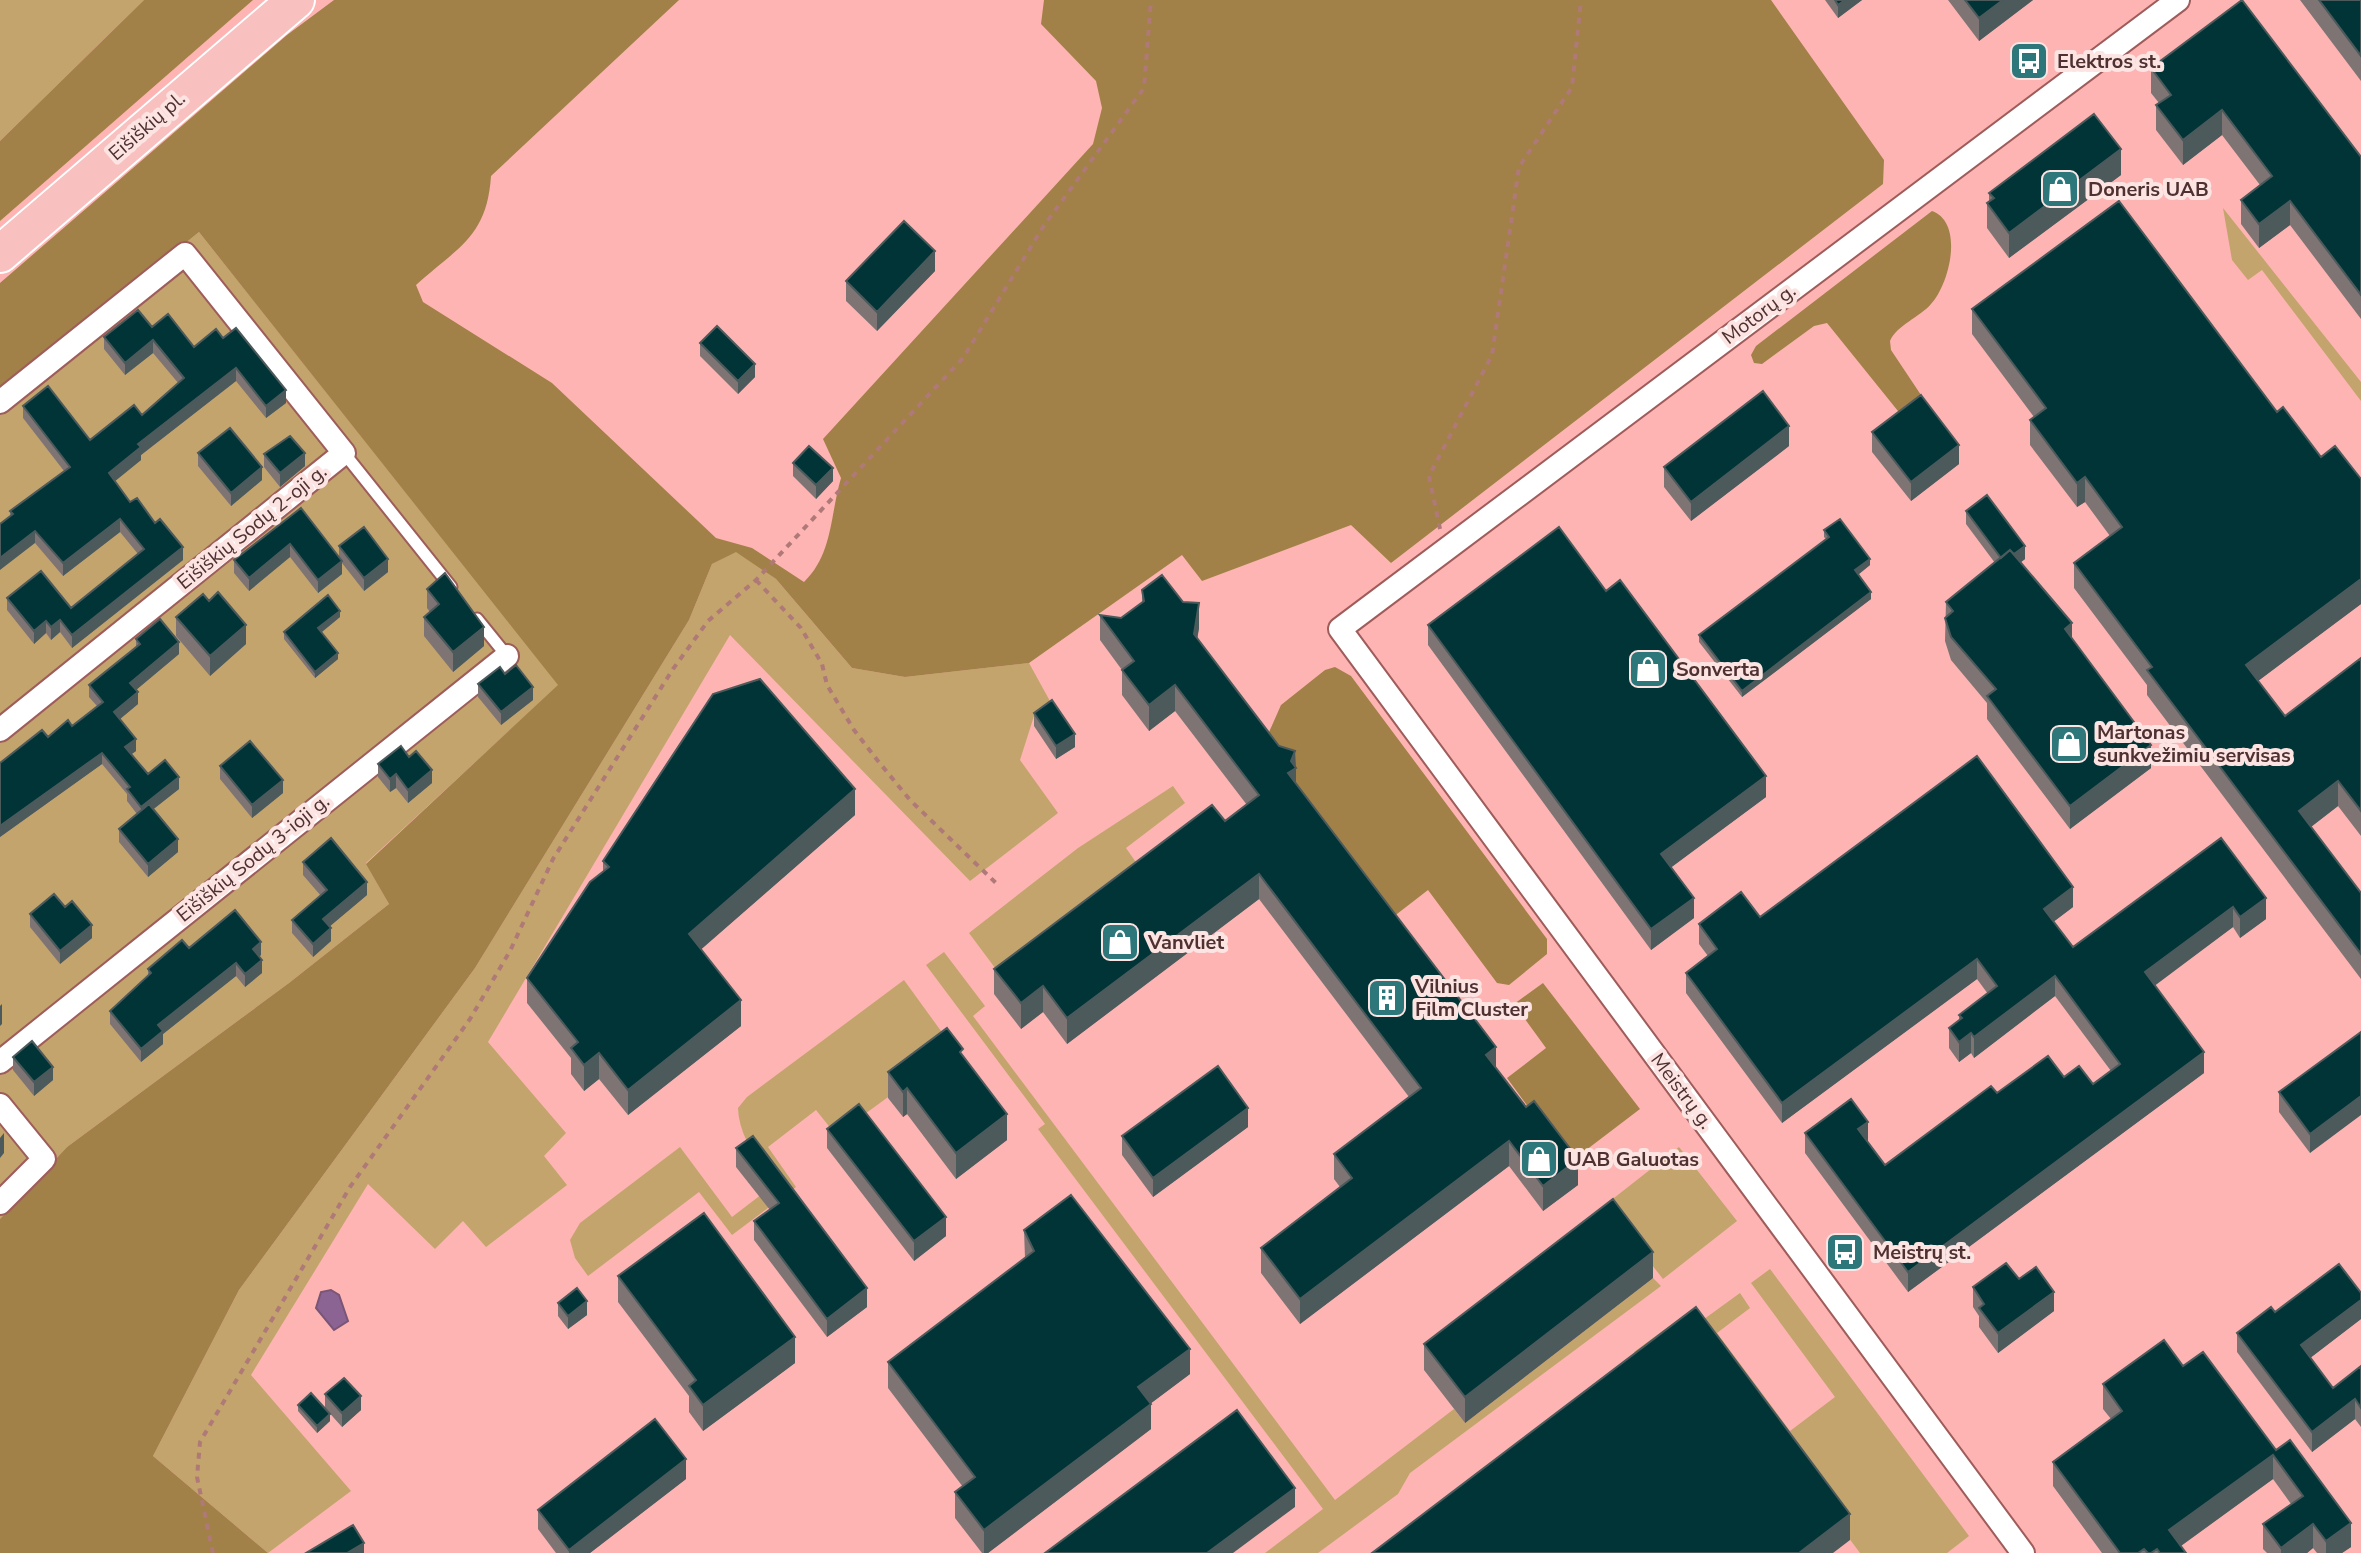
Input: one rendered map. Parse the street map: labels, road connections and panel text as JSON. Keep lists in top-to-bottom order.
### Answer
{
  "streets": {
    "main road": ["Eišiškių pl."],
    "street": [
      "Motorų g.",
      "Eišiškių Sodų 2-oji g.",
      "Eišiškių Sodų 3-ioji g.",
      "Meistrų g."
    ]
  },
  "crossings": [
    ["Motorų g.", "Meistrų g."]
  ],
  "places": {
    "bus stop": ["Elektros st.", "Meistrų st."],
    "shop": [
      "Doneris UAB",
      "Sonverta",
      "Martonas sunkvežimiu servisas",
      "Vanvliet",
      "UAB Galuotas"
    ],
    "building": ["Vilnius Film Cluster"]
  }
}
